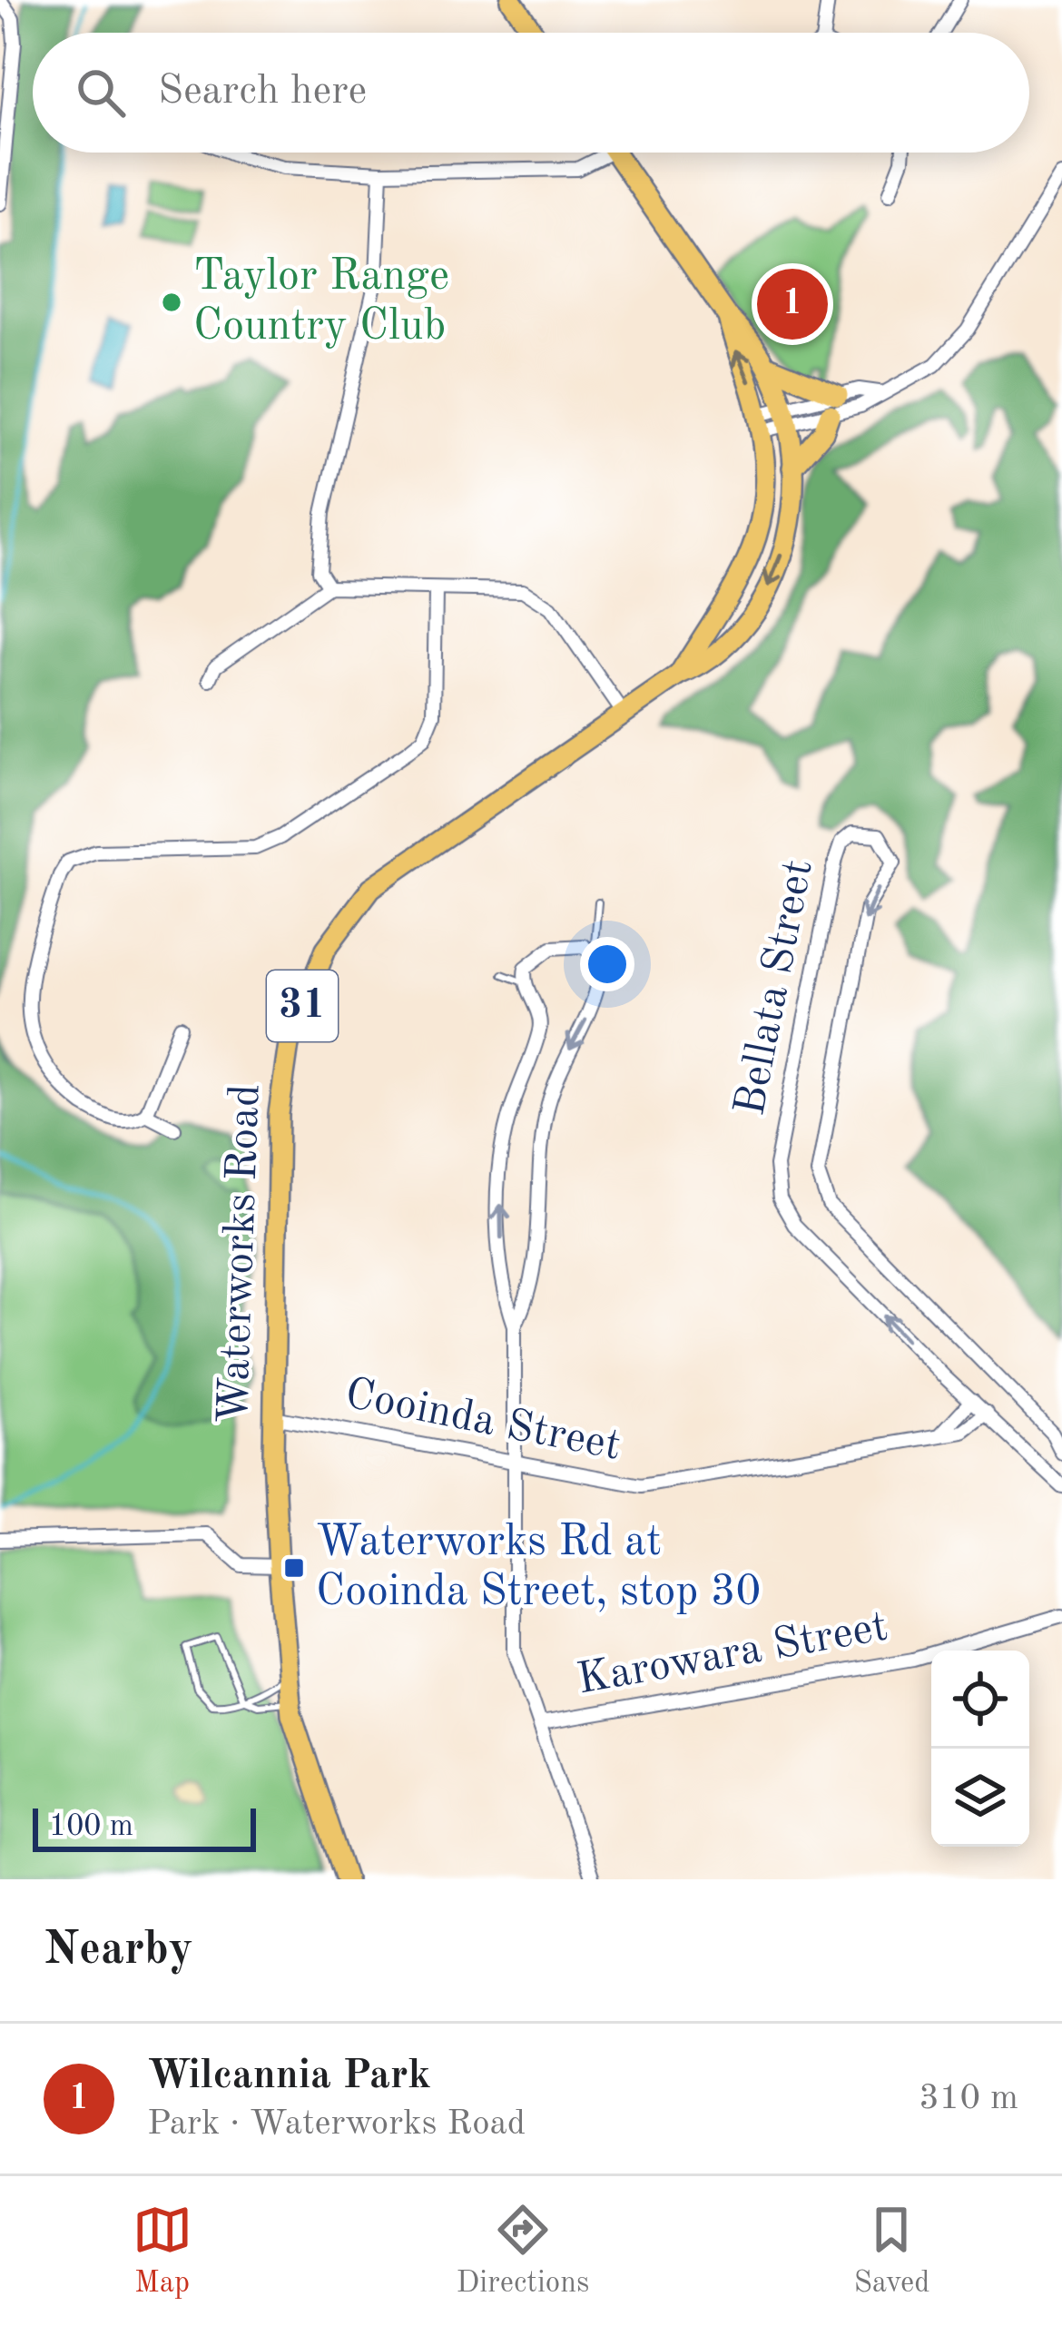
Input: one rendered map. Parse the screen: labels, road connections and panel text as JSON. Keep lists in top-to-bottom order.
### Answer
{
  "streets": {
    "main road": ["31", "Waterworks Road"],
    "street": ["Bellata Street", "Cooinda Street", "Karowara Street"]
  },
  "crossings": [
    ["Bellata Street", "Cooinda Street"],
    ["Waterworks Road", "Cooinda Street"]
  ],
  "places": {
    "other": ["Taylor Range Country Club"],
    "transit": ["Waterworks Rd at Cooinda Street, stop 30"]
  },
  "scale_bar": "100 m",
  "page": {
    "search": "Search here",
    "pins": "1",
    "scale": "100 m",
    "heading": "Nearby",
    "list": [
      {
        "mark": "1",
        "name": "Wilcannia Park",
        "note": "Park · Waterworks Road",
        "value": "310 m"
      }
    ],
    "nav": ["Map", "Directions", "Saved"]
  }
}
